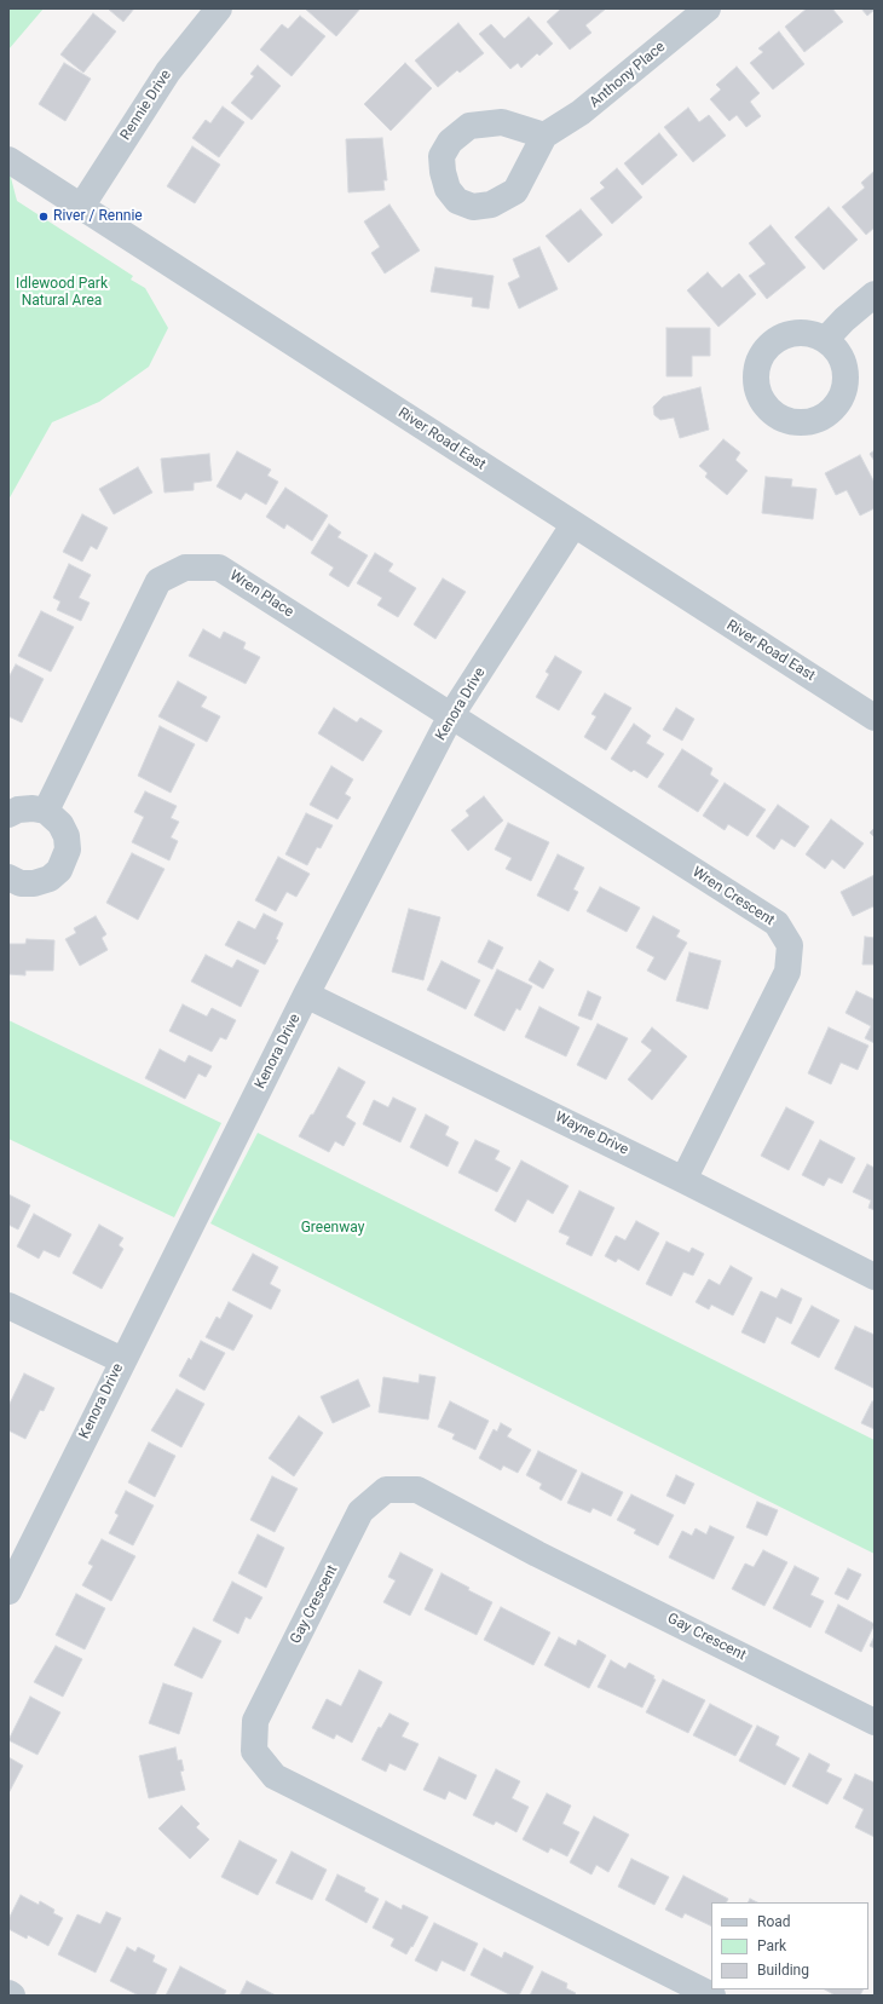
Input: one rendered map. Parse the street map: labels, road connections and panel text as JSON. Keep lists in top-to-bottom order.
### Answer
{
  "streets": {
    "street": [
      "Anthony Place",
      "Rennie Drive",
      "River Road East",
      "Wren Place",
      "Kenora Drive",
      "Wren Crescent",
      "Wayne Drive",
      "Gay Crescent"
    ]
  },
  "crossings": [
    ["Rennie Drive", "River Road East"],
    ["River Road East", "Kenora Drive"],
    ["Wren Place", "Kenora Drive"],
    ["Wren Place", "Wren Crescent"],
    ["Kenora Drive", "Wren Crescent"],
    ["Kenora Drive", "Wayne Drive"],
    ["Wren Crescent", "Wayne Drive"]
  ],
  "parks": ["Idlewood Park Natural Area", "Greenway"],
  "places": ["River / Rennie"],
  "legend": ["Road", "Park", "Building"]
}
